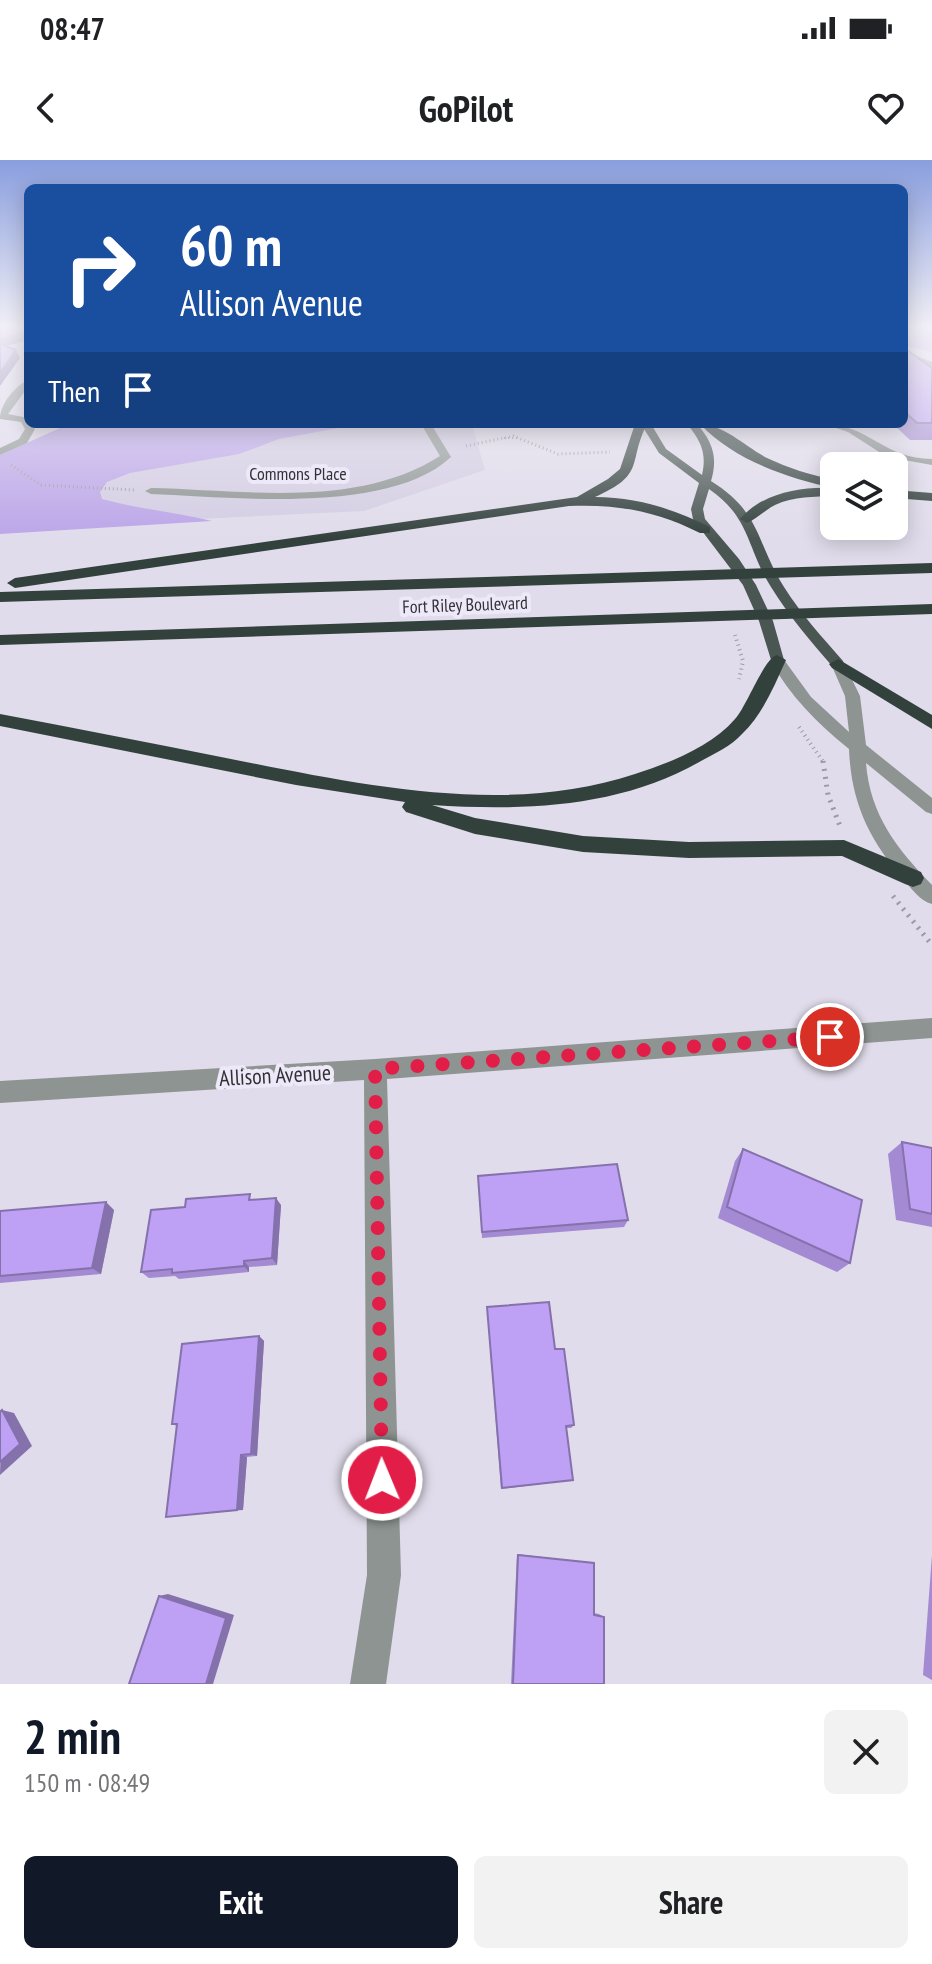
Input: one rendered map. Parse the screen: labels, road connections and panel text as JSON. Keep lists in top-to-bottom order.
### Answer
{
  "streets": {
    "highway": ["Fort Riley Boulevard"],
    "street": ["Commons Place", "Allison Avenue"]
  },
  "page": {
    "status": "08:47",
    "header": "GoPilot",
    "turn": ["60 m", "Allison Avenue"],
    "then": "Then",
    "heading": ["2 min", "150 m · 08:49"],
    "buttons": ["Exit", "Share"]
  }
}
